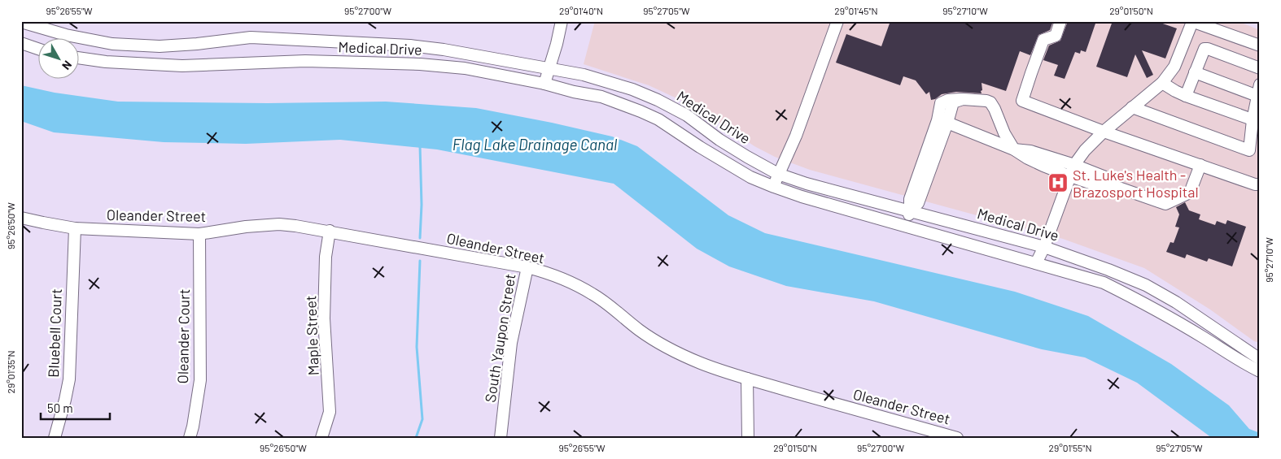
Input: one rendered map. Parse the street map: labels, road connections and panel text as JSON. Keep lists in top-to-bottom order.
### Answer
{
  "streets": {
    "street": [
      "Medical Drive",
      "Oleander Street",
      "Bluebell Court",
      "Maple Street",
      "Oleander Court",
      "South Yaupon Street"
    ]
  },
  "crossings": [
    ["Oleander Street", "Bluebell Court"],
    ["Oleander Street", "Maple Street"],
    ["Oleander Street", "Oleander Court"],
    ["Oleander Street", "South Yaupon Street"]
  ],
  "water": ["Flag Lake Drainage Canal"],
  "places": {
    "hospital": ["St. Luke's Health - Brazosport Hospital"]
  },
  "scale_bar": "50 m",
  "north": "bottom right",
  "coordinates": [
    "95°26'55\"W",
    "95°27'00\"W",
    "29°01'40\"N",
    "95°27'05\"W",
    "29°01'45\"N",
    "95°27'10\"W",
    "29°01'50\"N",
    "95°26'50\"W",
    "29°01'35\"N",
    "29°01'55\"N"
  ]
}
